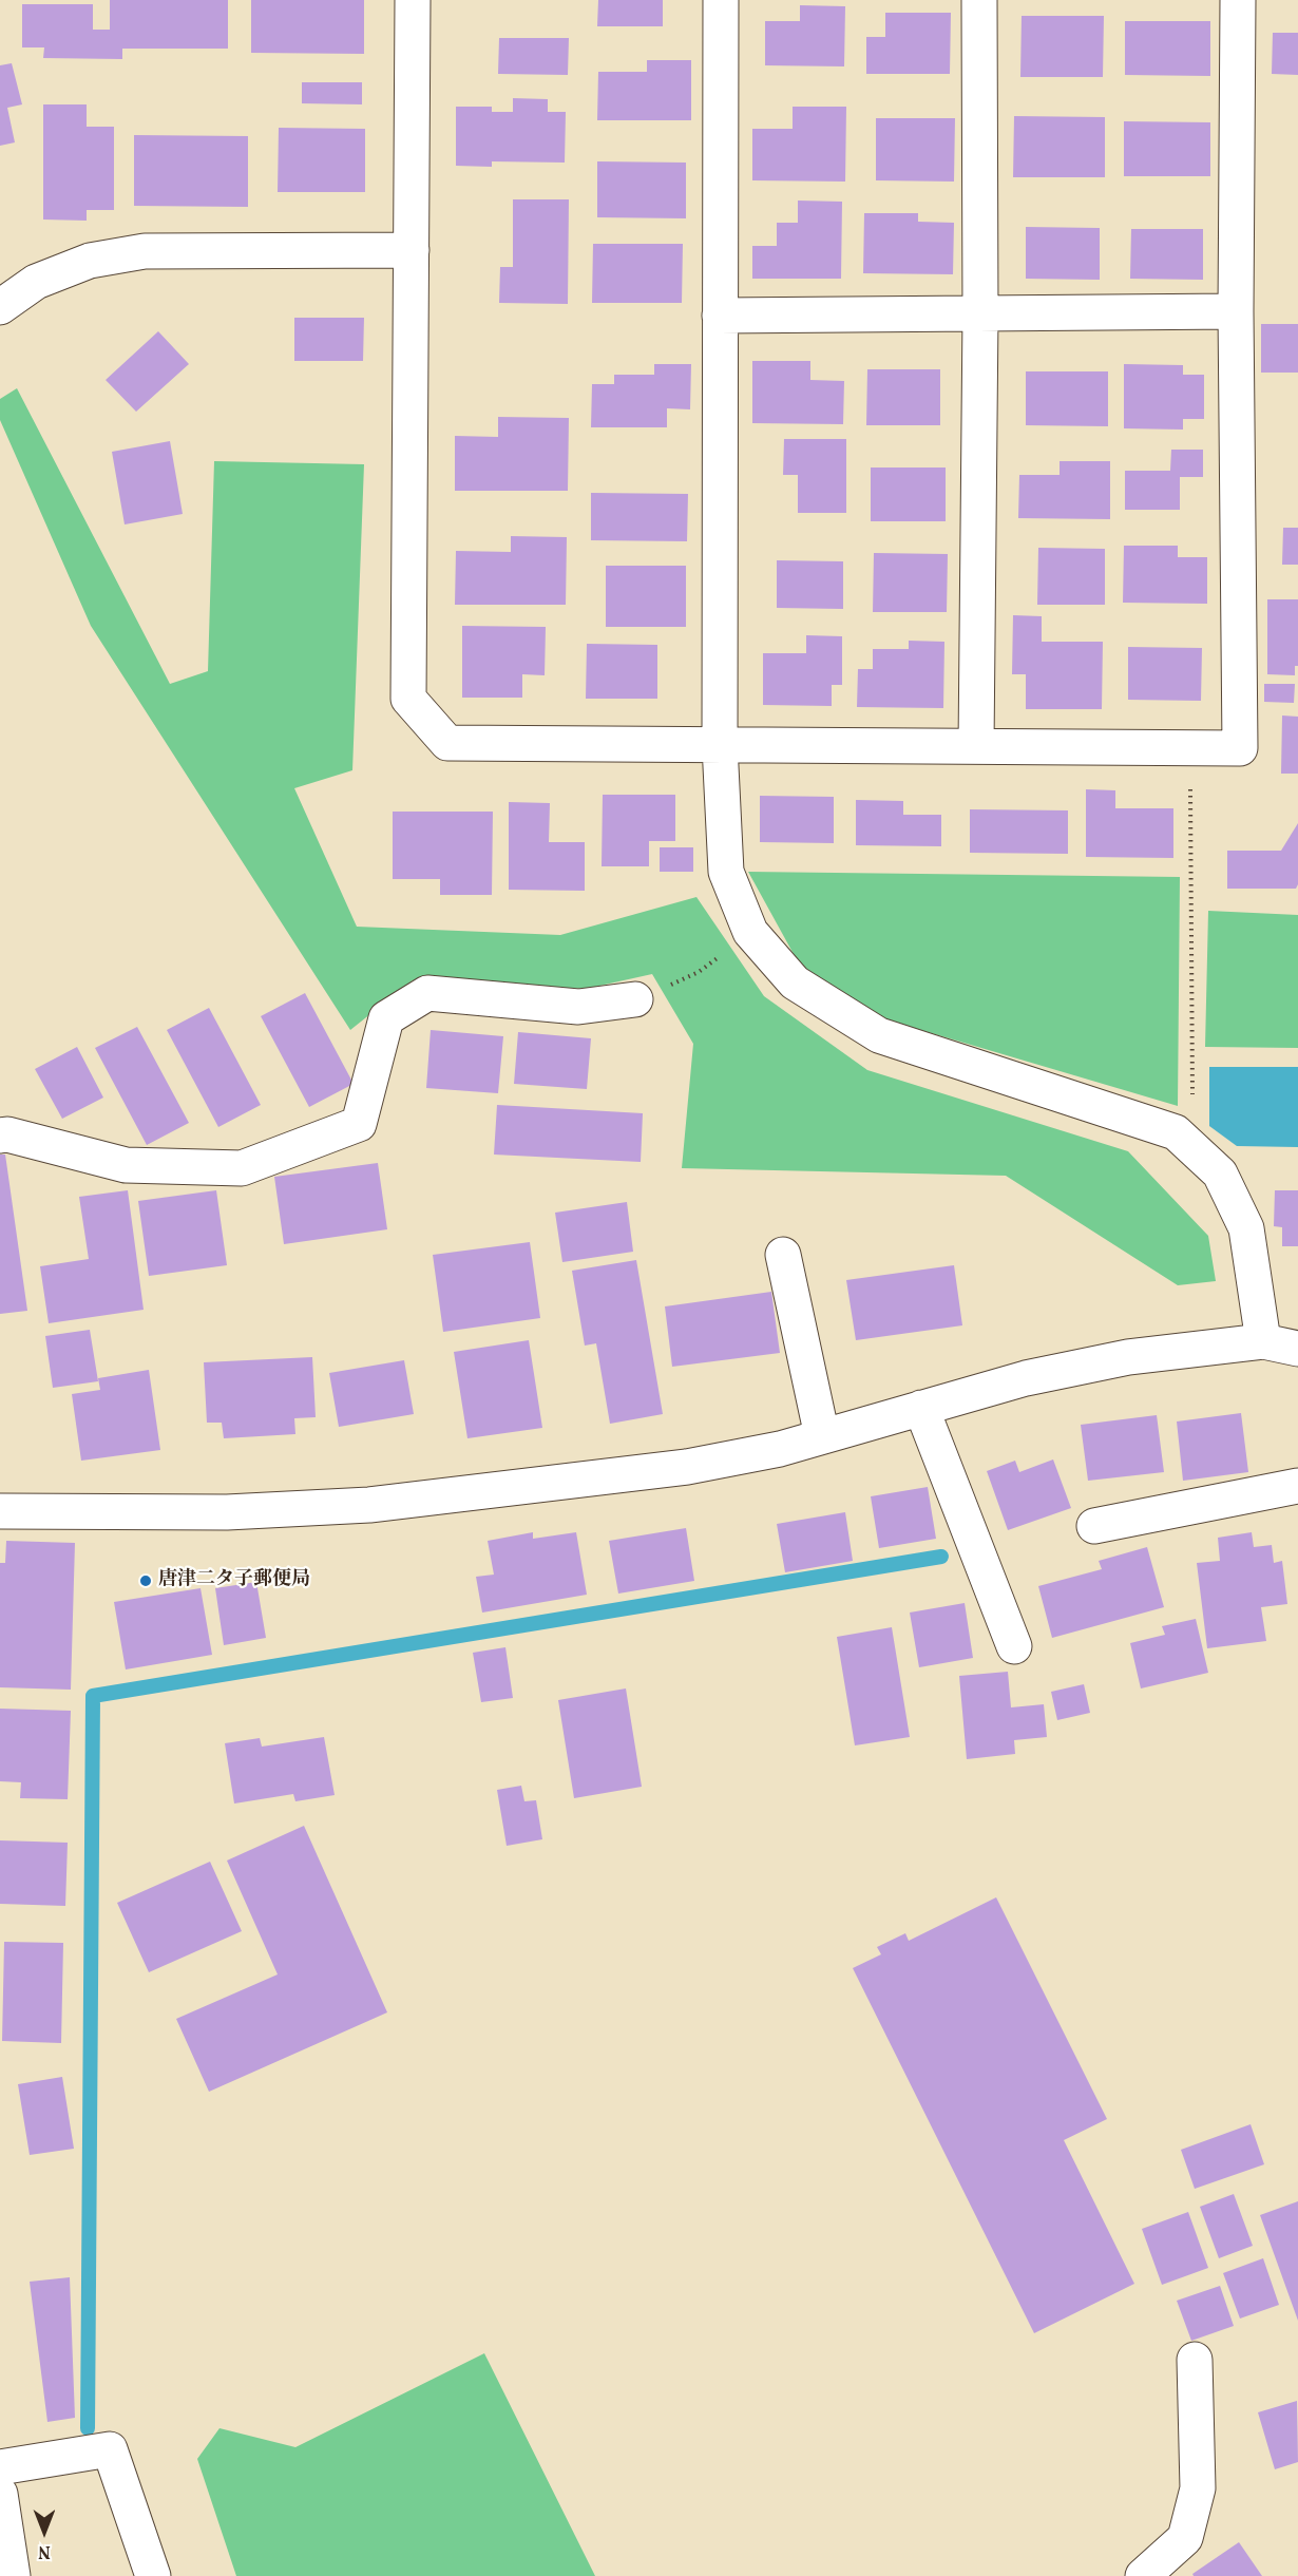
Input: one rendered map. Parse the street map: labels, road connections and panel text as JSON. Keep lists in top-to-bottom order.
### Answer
{
  "places": ["唐津二タ子郵便局"],
  "north": "bottom"
}
